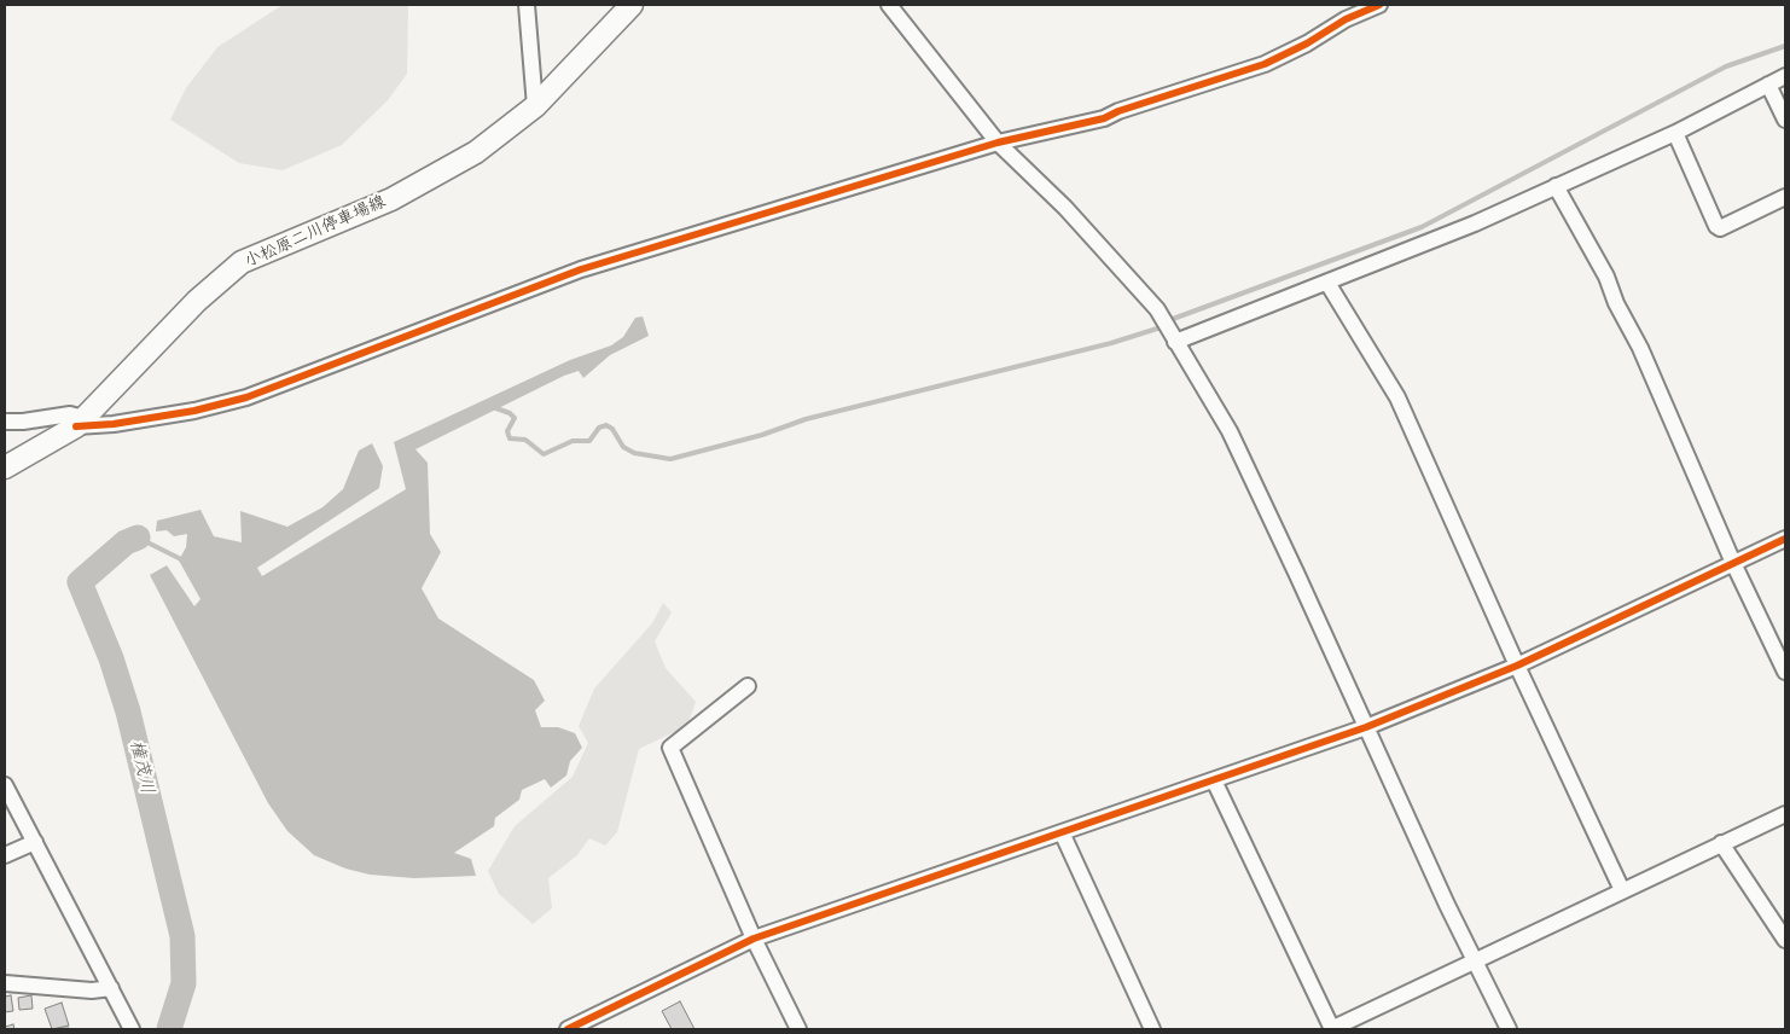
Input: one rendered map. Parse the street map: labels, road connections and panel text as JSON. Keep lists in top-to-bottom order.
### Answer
{
  "streets": {
    "main road": ["小松原二川停車場線"]
  },
  "water": ["権茂川"]
}
